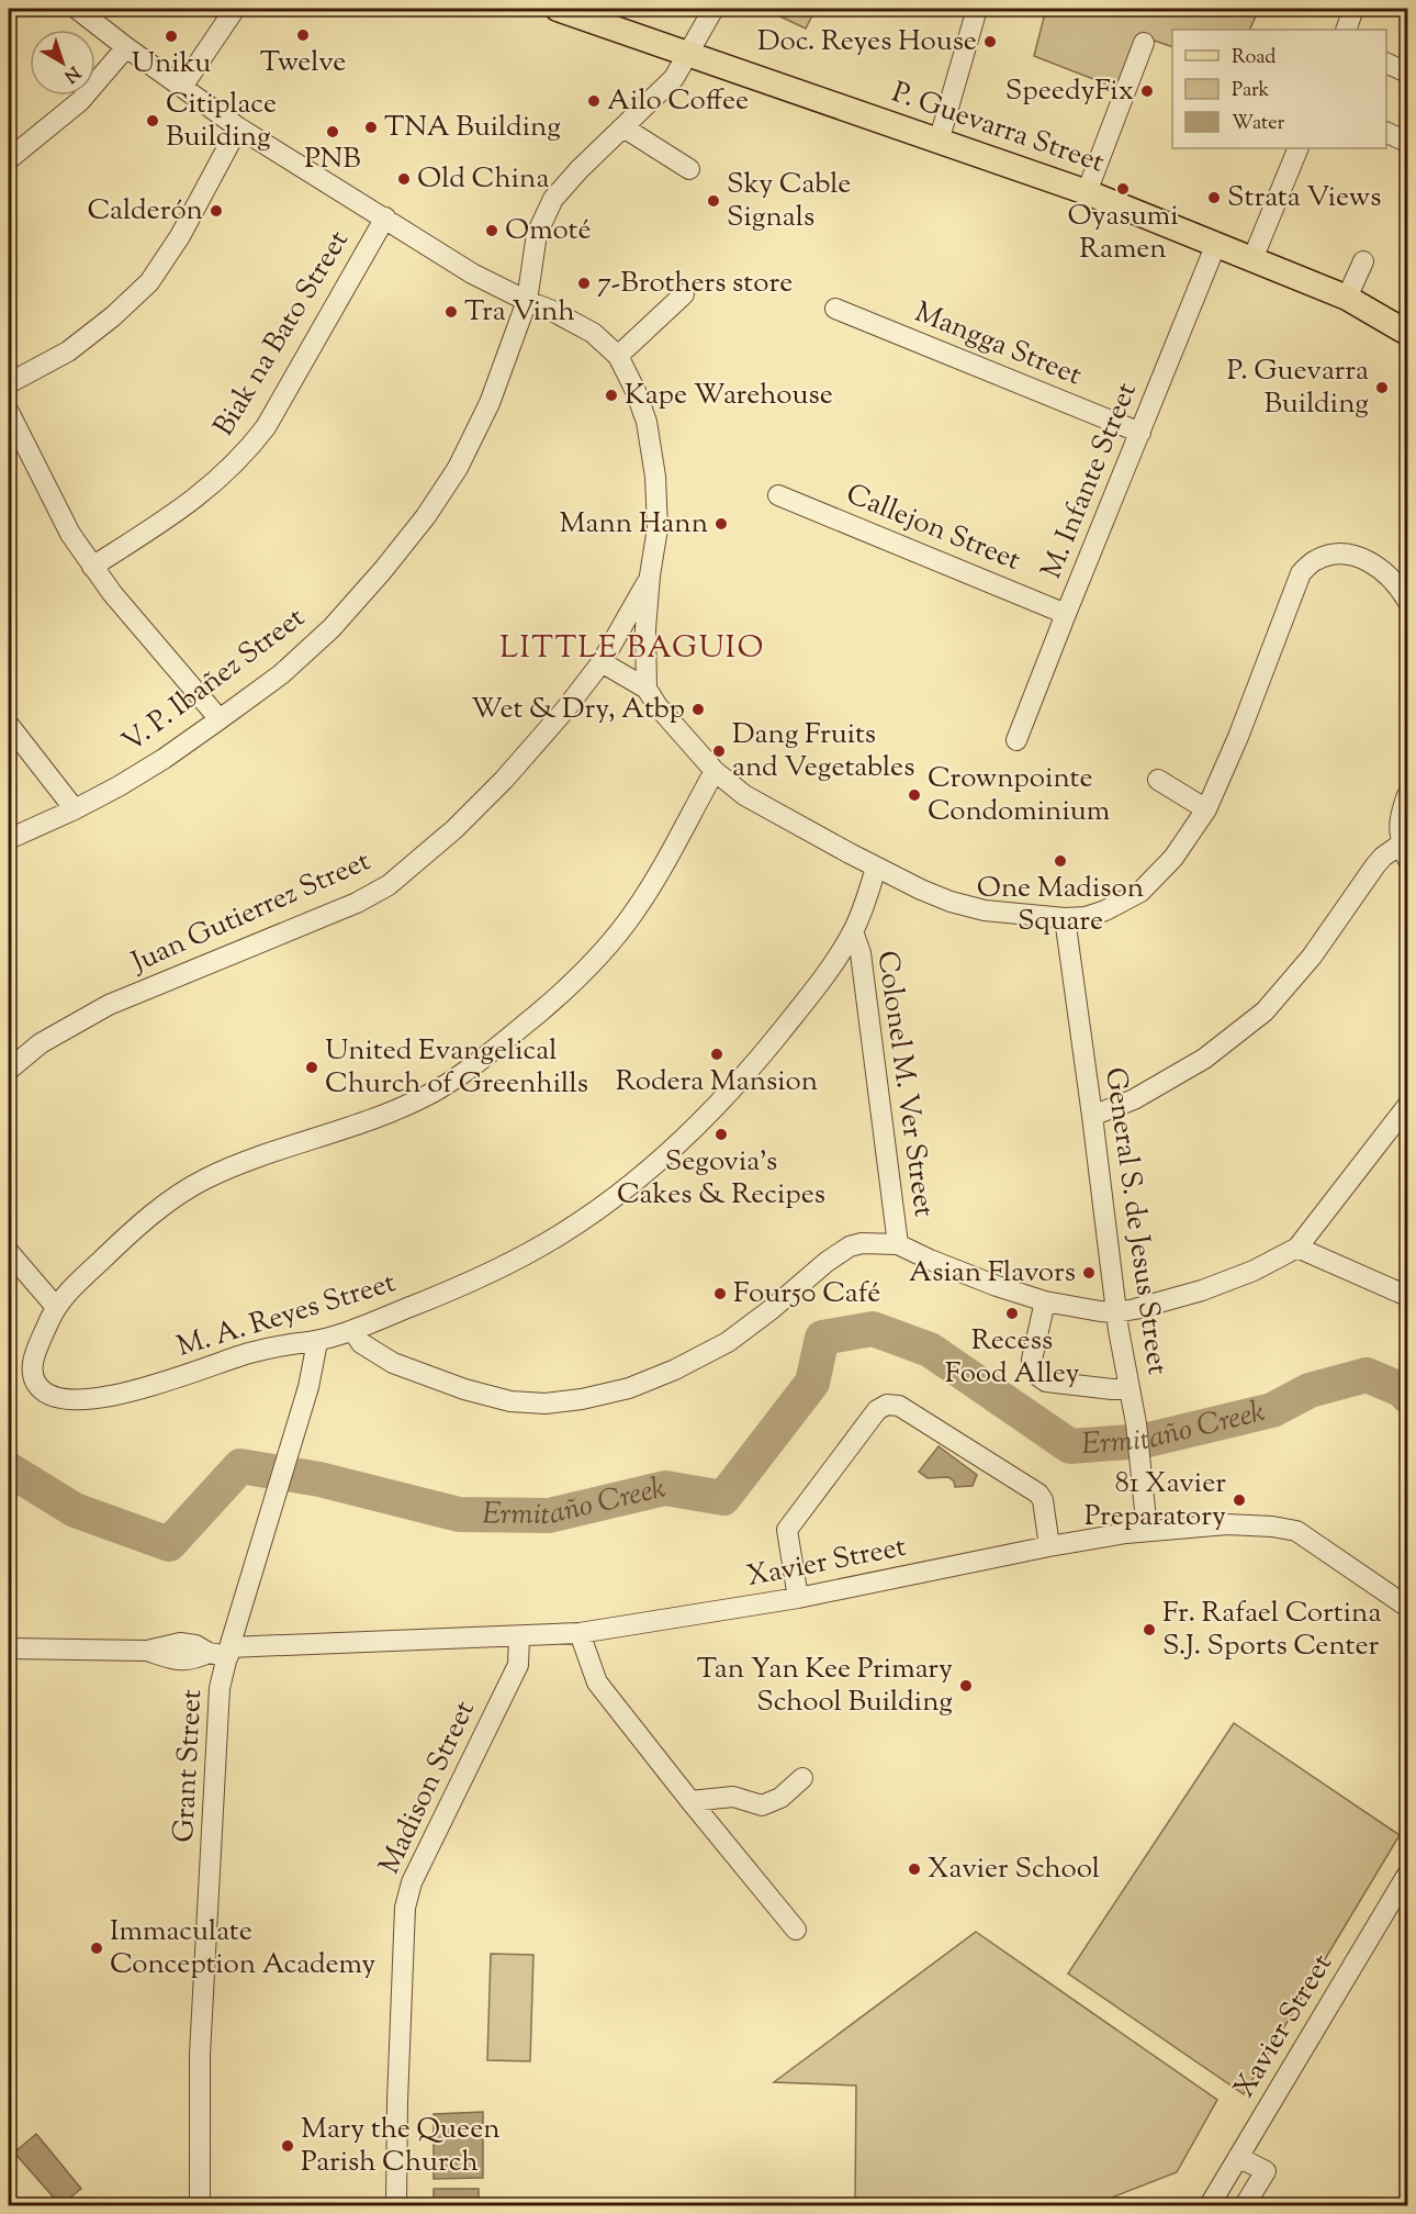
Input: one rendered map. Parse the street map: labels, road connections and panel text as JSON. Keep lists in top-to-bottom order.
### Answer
{
  "streets": {
    "main road": ["P. Guevarra Street"],
    "street": [
      "Biak na Bato Street",
      "Mangga Street",
      "M. Infante Street",
      "Callejon Street",
      "V. P. Ibañez Street",
      "Juan Gutierrez Street",
      "Colonel M. Ver Street",
      "General S. de Jesus Street",
      "M. A. Reyes Street",
      "Xavier Street",
      "Grant Street",
      "Madison Street"
    ]
  },
  "crossings": [
    ["P. Guevarra Street", "M. Infante Street"],
    ["P. Guevarra Street", "V. P. Ibañez Street"],
    ["Mangga Street", "M. Infante Street"],
    ["M. Infante Street", "Callejon Street"],
    ["Colonel M. Ver Street", "M. A. Reyes Street"],
    ["General S. de Jesus Street", "Xavier Street"],
    ["M. A. Reyes Street", "Grant Street"],
    ["Xavier Street", "Grant Street"],
    ["Xavier Street", "Madison Street"]
  ],
  "districts": ["LITTLE BAGUIO"],
  "water": ["Ermitaño Creek"],
  "places": [
    "Twelve",
    "Uniku",
    "Doc. Reyes House",
    "SpeedyFix",
    "Ailo Coffee",
    "Citiplace Building",
    "TNA Building",
    "PNB",
    "Old China",
    "Oyasumi Ramen",
    "Strata Views",
    "Sky Cable Signals",
    "Calderón",
    "Omoté",
    "7-Brothers store",
    "Tra Vinh",
    "P. Guevarra Building",
    "Kape Warehouse",
    "Mann Hann",
    "Wet & Dry, Atbp",
    "Dang Fruits and Vegetables",
    "Crownpointe Condominium",
    "One Madison Square",
    "Rodera Mansion",
    "United Evangelical Church of Greenhills",
    "Segovia's Cakes & Recipes",
    "Asian Flavors",
    "Four50 Café",
    "Recess Food Alley",
    "81 Xavier Preparatory",
    "Fr. Rafael Cortina S.J. Sports Center",
    "Tan Yan Kee Primary School Building",
    "Xavier School",
    "Immaculate Conception Academy",
    "Mary the Queen Parish Church"
  ],
  "legend": ["Road", "Park", "Water"],
  "north": "bottom right"
}
